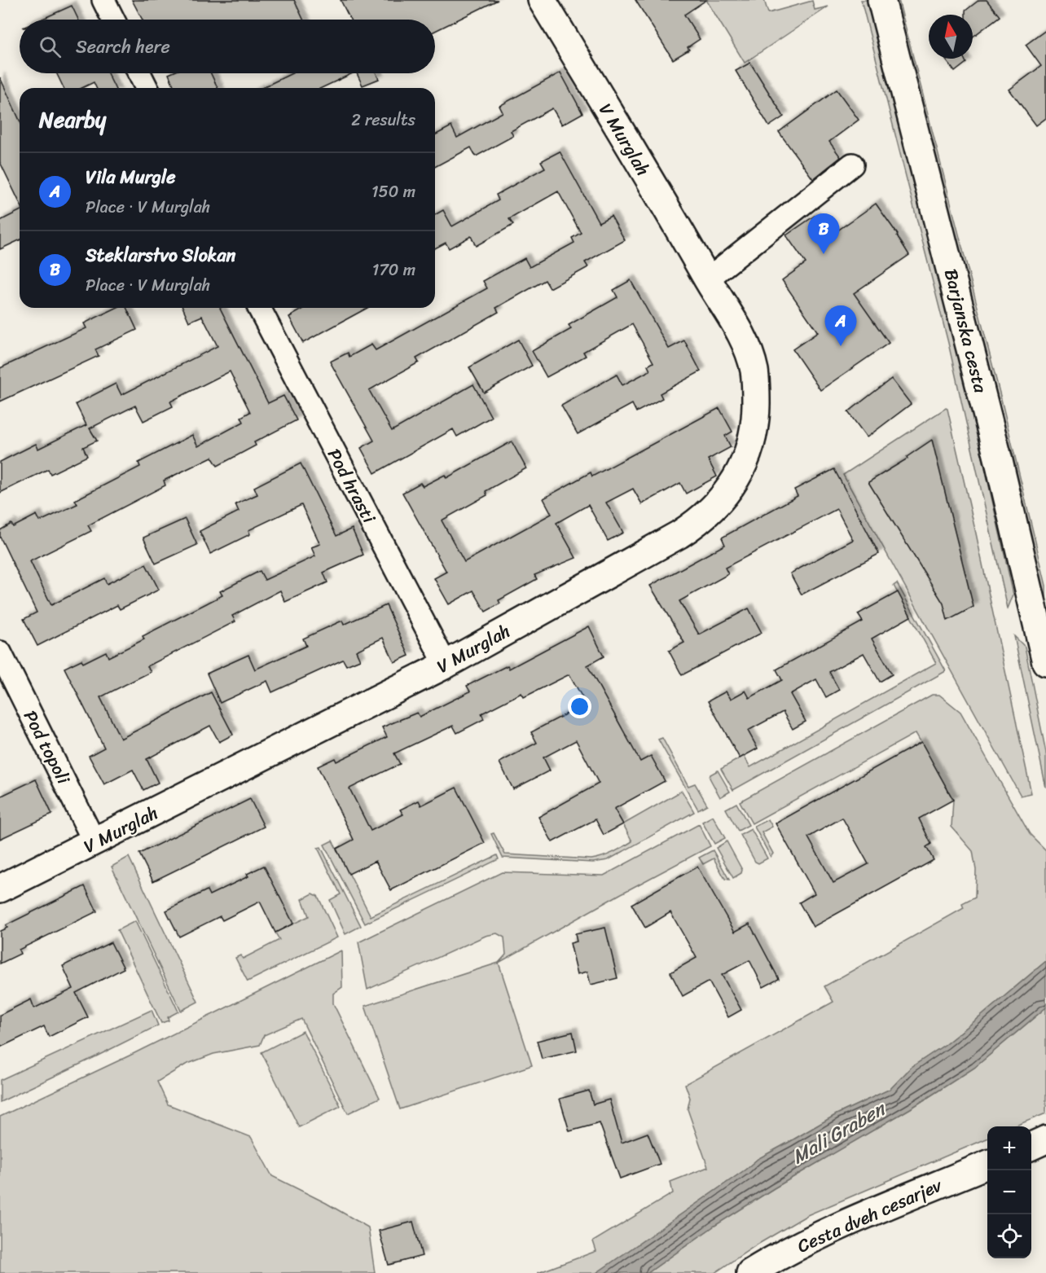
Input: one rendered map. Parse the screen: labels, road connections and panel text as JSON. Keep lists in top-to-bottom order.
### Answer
{
  "streets": {
    "street": [
      "V Murglah",
      "Barjanska cesta",
      "Pod hrasti",
      "Pod topoli",
      "Cesta dveh cesarjev"
    ]
  },
  "crossings": [
    ["V Murglah", "Pod hrasti"],
    ["V Murglah", "Pod topoli"]
  ],
  "water": ["Mali Graben"],
  "north": "top",
  "page": {
    "search": "Search here",
    "heading": ["Nearby", "2 results"],
    "list": [
      {
        "mark": "A",
        "name": "Vila Murgle",
        "note": "Place · V Murglah",
        "value": "150 m"
      },
      {
        "mark": "B",
        "name": "Steklarstvo Slokan",
        "note": "Place · V Murglah",
        "value": "170 m"
      }
    ],
    "pins": ["B", "A"],
    "map_buttons": ["+", "−"]
  }
}
